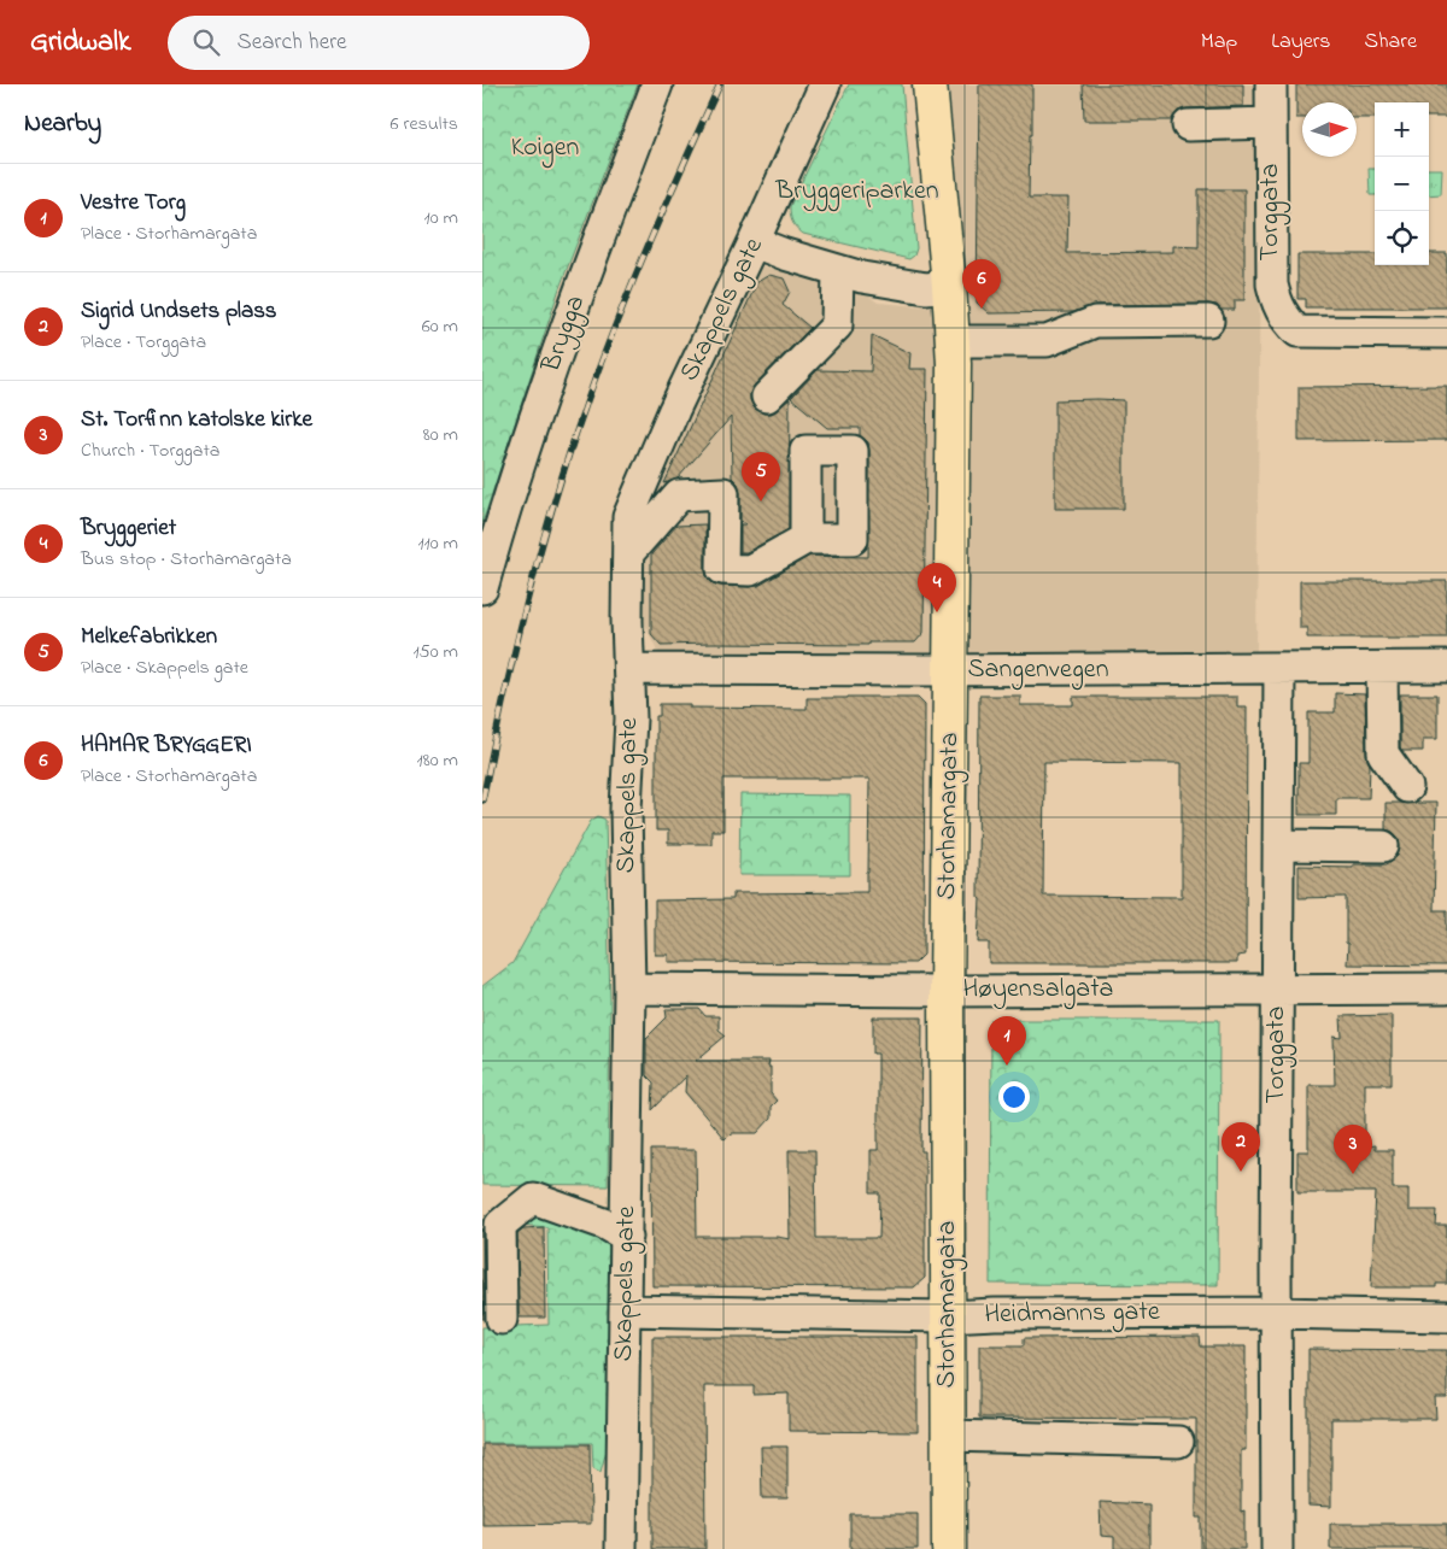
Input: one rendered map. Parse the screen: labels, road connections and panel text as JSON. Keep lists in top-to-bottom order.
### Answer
{
  "streets": {
    "main road": ["Storhamargata"],
    "street": [
      "Torggata",
      "Skappels gate",
      "Brygga",
      "Sangenvegen",
      "Høyensalgata",
      "Heidmanns gate"
    ]
  },
  "crossings": [
    ["Torggata", "Sangenvegen"],
    ["Torggata", "Høyensalgata"],
    ["Torggata", "Heidmanns gate"],
    ["Skappels gate", "Sangenvegen"],
    ["Skappels gate", "Høyensalgata"],
    ["Skappels gate", "Heidmanns gate"],
    ["Sangenvegen", "Storhamargata"],
    ["Storhamargata", "Høyensalgata"],
    ["Storhamargata", "Heidmanns gate"]
  ],
  "parks": ["Koigen", "Bryggeriparken"],
  "north": "right",
  "page": {
    "header": "Gridwalk",
    "search": "Search here",
    "nav": ["Map", "Layers", "Share"],
    "heading": ["Nearby", "6 results"],
    "map_buttons": ["+", "−"],
    "list": [
      {
        "mark": "1",
        "name": "Vestre Torg",
        "note": "Place · Storhamargata",
        "value": "10 m"
      },
      {
        "mark": "2",
        "name": "Sigrid Undsets plass",
        "note": "Place · Torggata",
        "value": "60 m"
      },
      {
        "mark": "3",
        "name": "St. Torfinn katolske kirke",
        "note": "Church · Torggata",
        "value": "80 m"
      },
      {
        "mark": "4",
        "name": "Bryggeriet",
        "note": "Bus stop · Storhamargata",
        "value": "110 m"
      },
      {
        "mark": "5",
        "name": "Melkefabrikken",
        "note": "Place · Skappels gate",
        "value": "150 m"
      },
      {
        "mark": "6",
        "name": "HAMAR BRYGGERI",
        "note": "Place · Storhamargata",
        "value": "180 m"
      }
    ],
    "pins": [
      "6",
      "5",
      "4",
      "1",
      "2",
      "3"
    ]
  }
}
